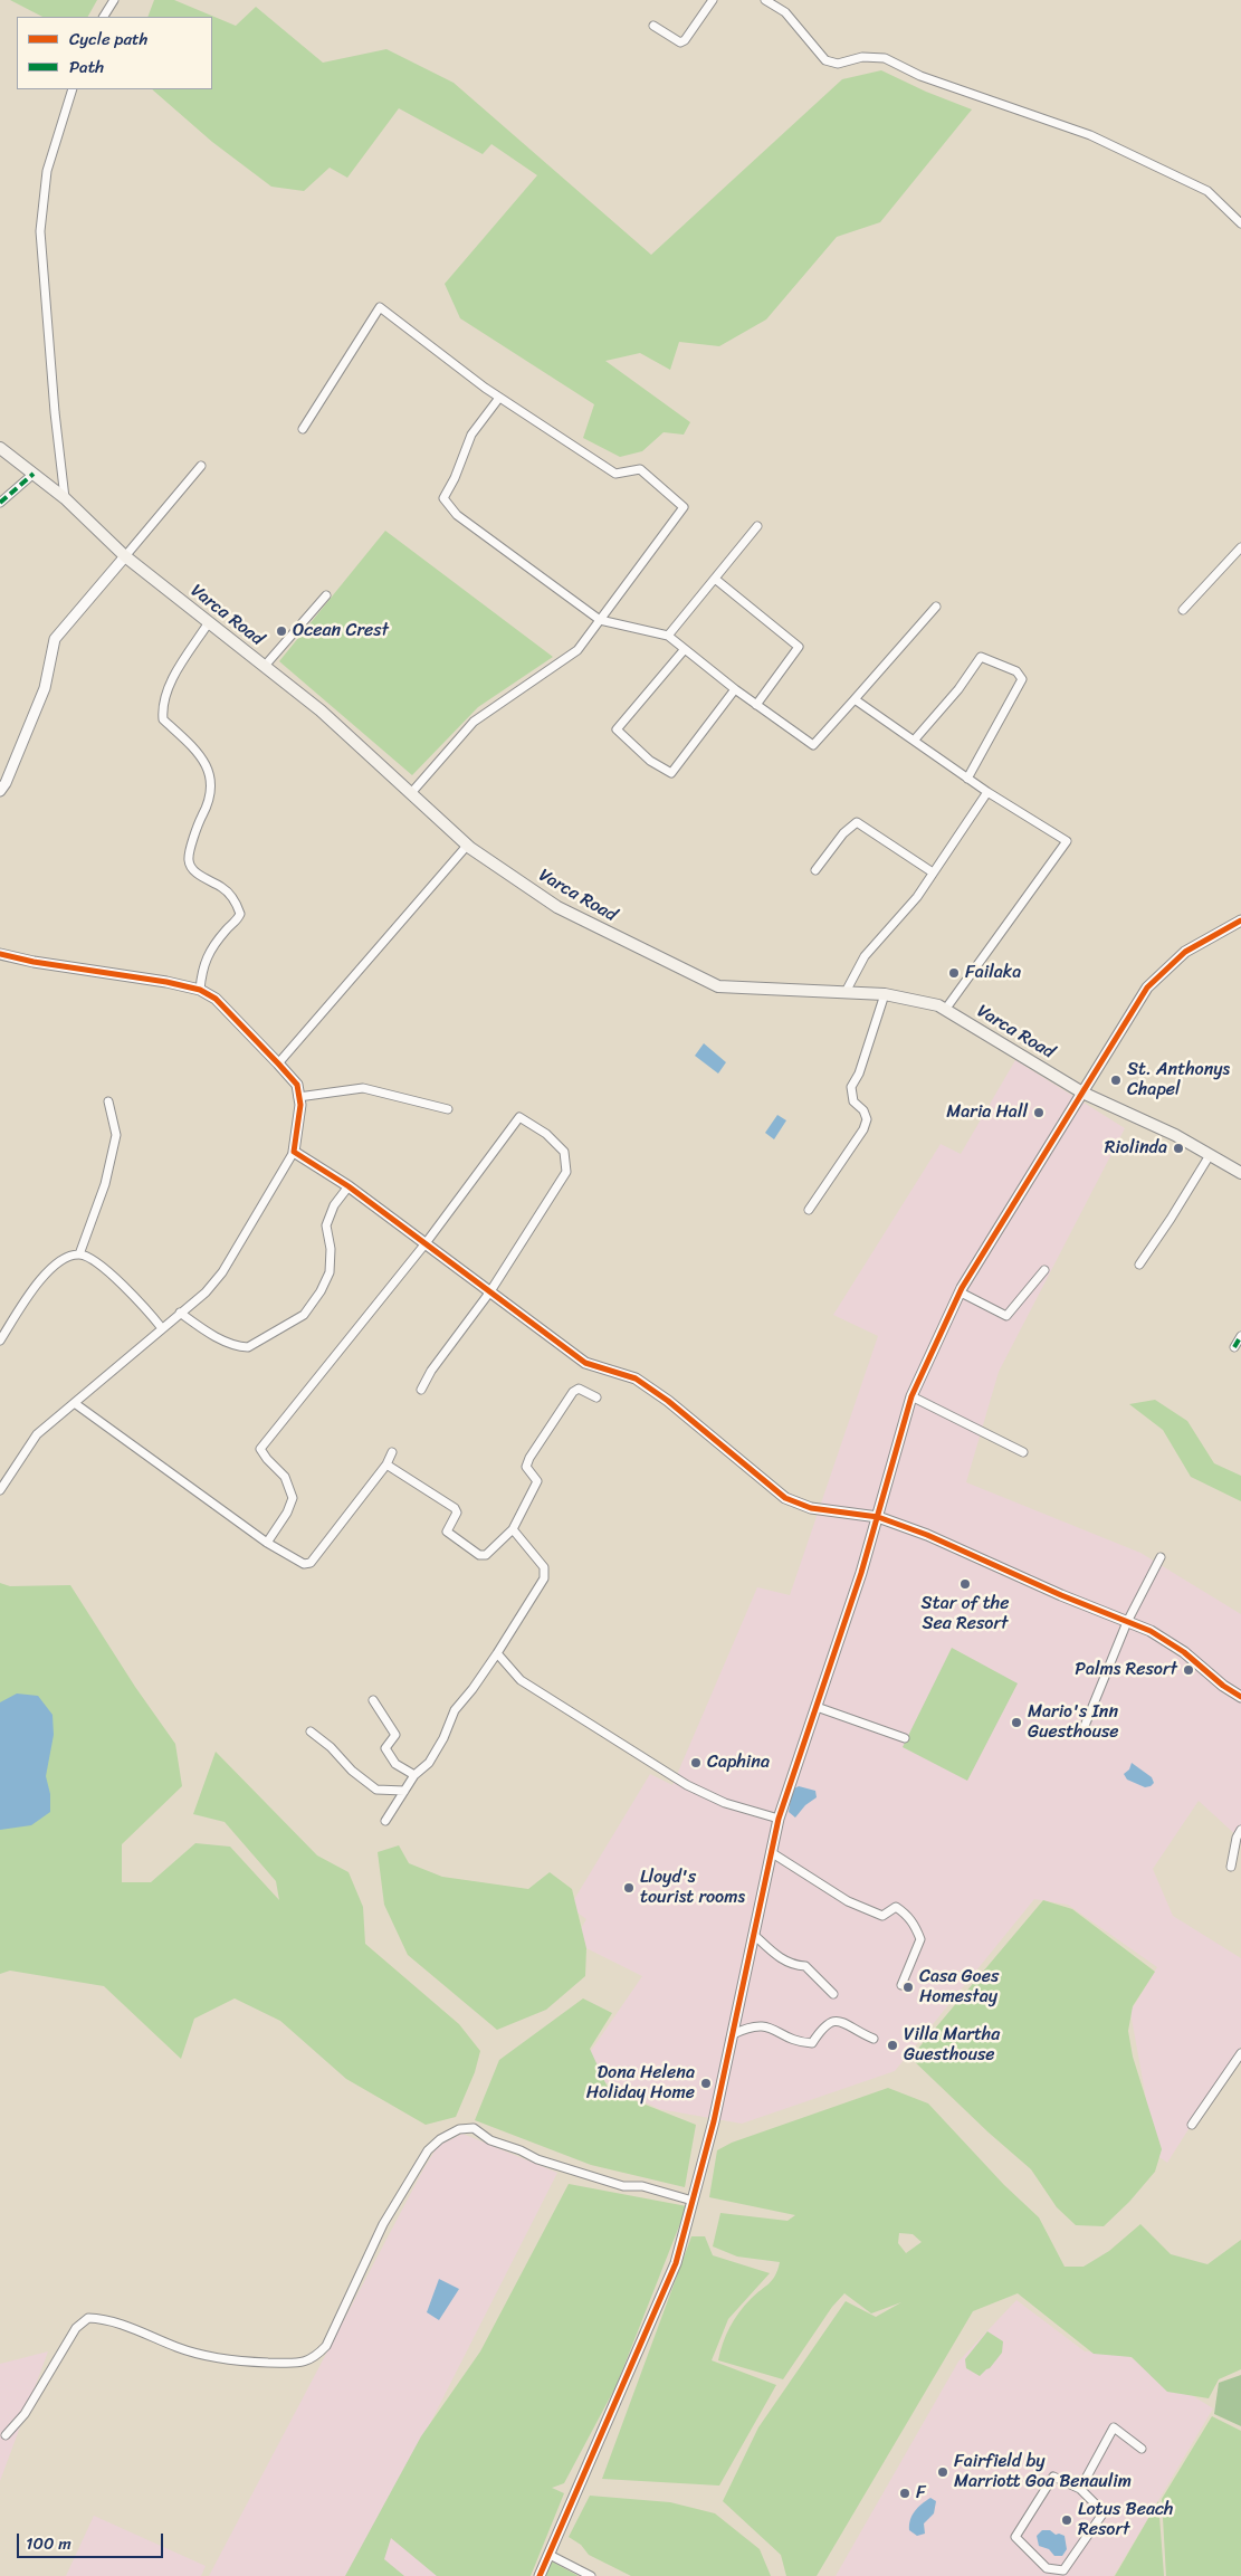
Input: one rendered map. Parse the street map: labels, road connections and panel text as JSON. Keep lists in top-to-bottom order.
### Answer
{
  "streets": {
    "main road": ["Varca Road"]
  },
  "places": [
    "Ocean Crest",
    "Failaka",
    "St. Anthonys Chapel",
    "Maria Hall",
    "Riolinda",
    "Star of the Sea Resort",
    "Palms Resort",
    "Mario's Inn Guesthouse",
    "Caphina",
    "Lloyd's tourist rooms",
    "Casa Goes Homestay",
    "Villa Martha Guesthouse",
    "Dona Helena Holiday Home",
    "Fairfield by Marriott Goa Benaulim",
    "F",
    "Lotus Beach Resort"
  ],
  "legend": ["Cycle path", "Path"],
  "scale_bar": "100 m"
}
